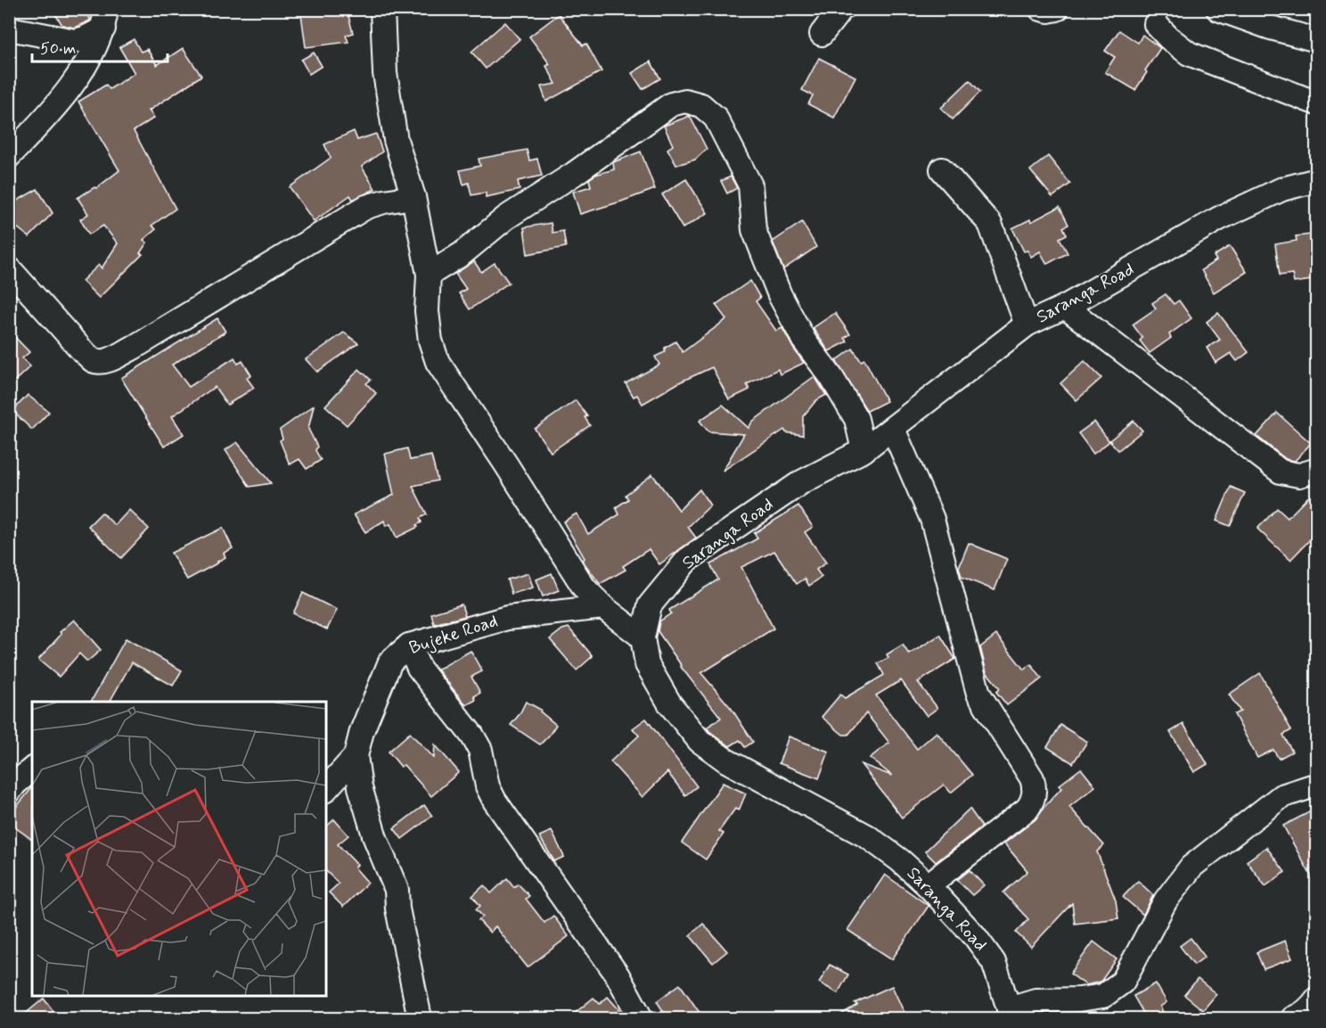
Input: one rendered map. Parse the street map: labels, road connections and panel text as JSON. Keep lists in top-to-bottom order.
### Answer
{
  "streets": {
    "street": ["Saranga Road", "Bujeke Road"]
  },
  "scale_bar": "50 m"
}
